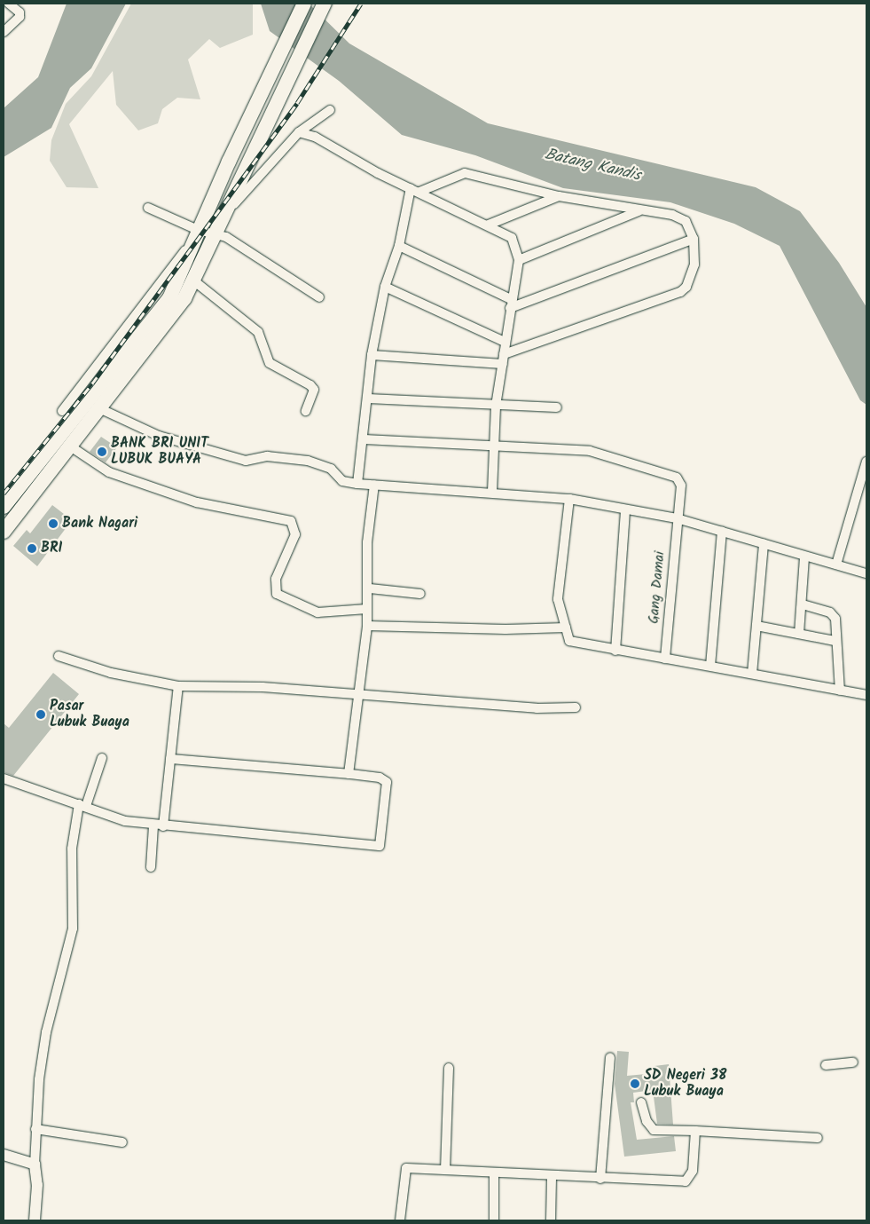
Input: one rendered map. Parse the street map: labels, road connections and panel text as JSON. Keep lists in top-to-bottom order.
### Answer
{
  "streets": {
    "street": ["Gang Damai"]
  },
  "water": ["Batang Kandis"],
  "places": [
    "BANK BRI UNIT LUBUK BUAYA",
    "Bank Nagari",
    "BRI",
    "Pasar Lubuk Buaya",
    "SD Negeri 38 Lubuk Buaya"
  ]
}
